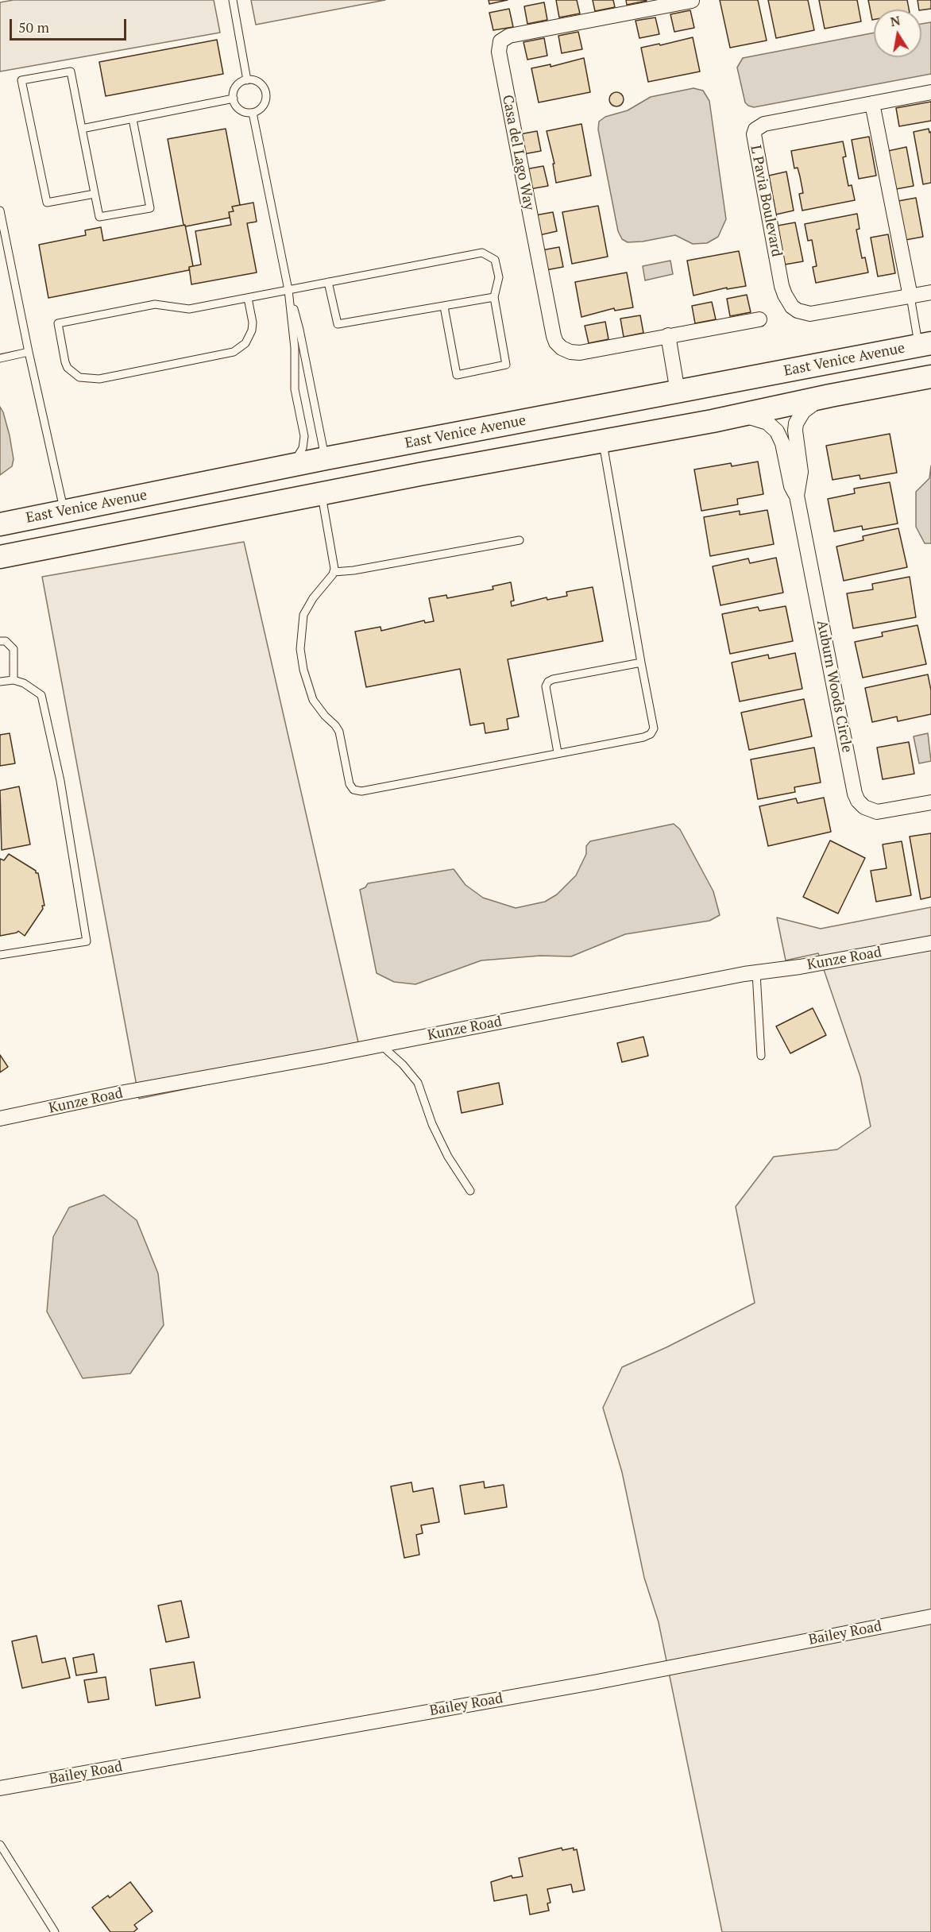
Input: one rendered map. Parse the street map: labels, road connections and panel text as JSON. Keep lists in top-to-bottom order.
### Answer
{
  "streets": {
    "main road": ["East Venice Avenue"],
    "street": [
      "Casa del Lago Way",
      "L Pavia Boulevard",
      "Auburn Woods Circle",
      "Kunze Road",
      "Bailey Road"
    ]
  },
  "scale_bar": "50 m",
  "north": "top"
}
